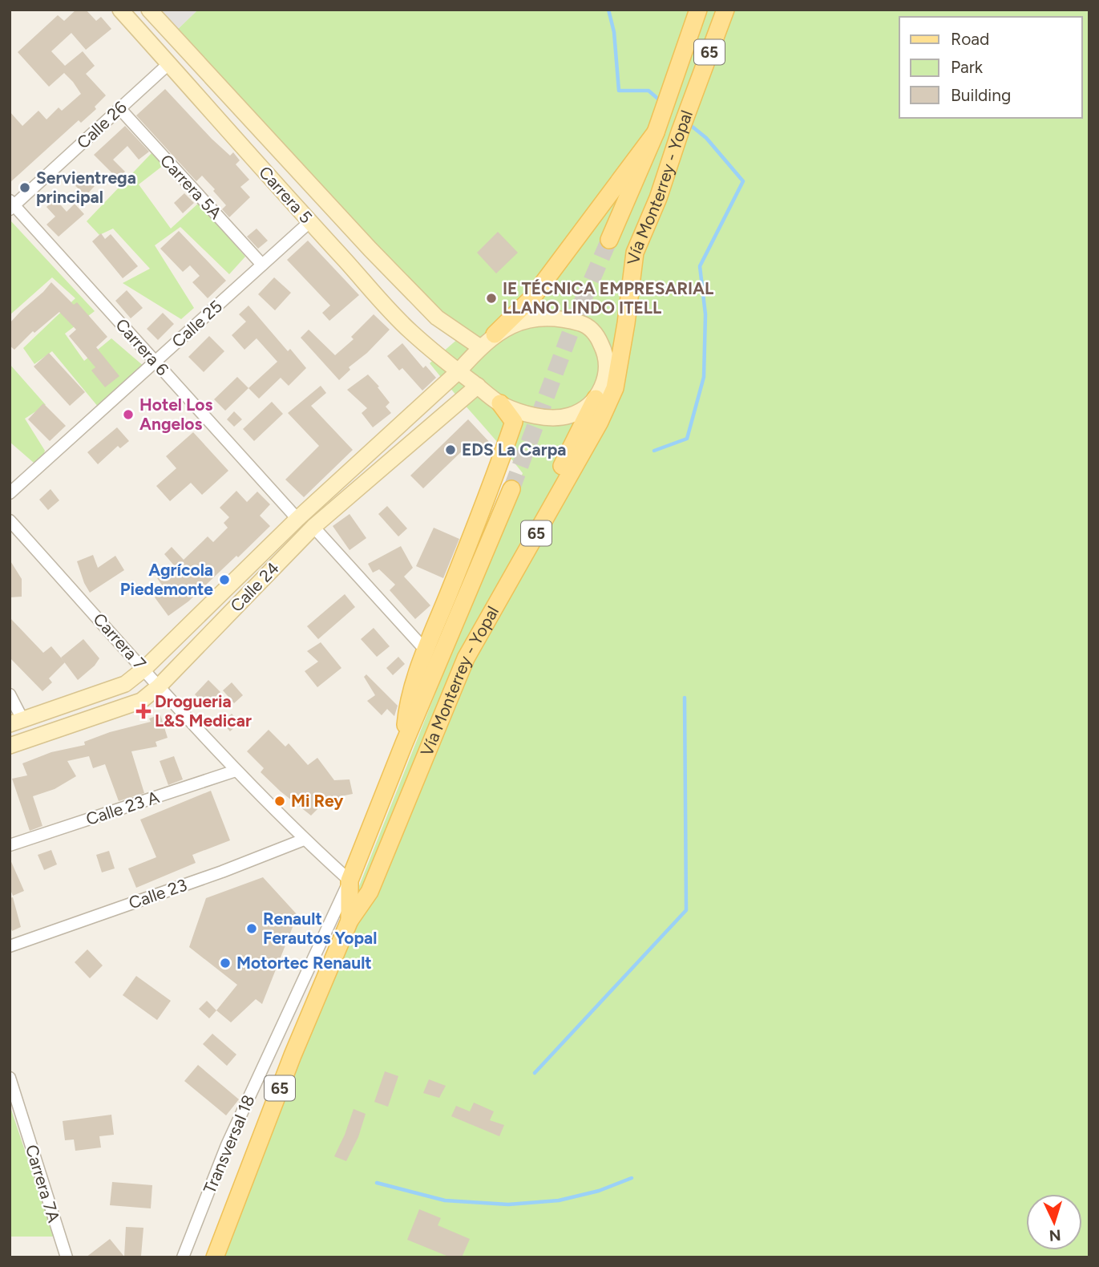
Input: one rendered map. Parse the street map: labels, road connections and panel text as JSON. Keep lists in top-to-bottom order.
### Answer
{
  "streets": {
    "main road": [
      "65",
      "Vía Monterrey - Yopal",
      "Carrera 5",
      "Calle 24"
    ],
    "street": [
      "Calle 26",
      "Carrera 5A",
      "Calle 25",
      "Carrera 6",
      "Carrera 7",
      "Calle 23 A",
      "Calle 23",
      "Transversal 18",
      "Carrera 7A"
    ]
  },
  "crossings": [
    ["65", "Vía Monterrey - Yopal"],
    ["Calle 26", "Carrera 5A"],
    ["Calle 26", "Carrera 5"],
    ["Calle 26", "Carrera 6"],
    ["Carrera 5A", "Calle 25"],
    ["Vía Monterrey - Yopal", "Carrera 7"],
    ["Vía Monterrey - Yopal", "Transversal 18"],
    ["Carrera 5", "Calle 25"],
    ["Carrera 5", "Calle 24"],
    ["Calle 25", "Carrera 6"],
    ["Carrera 6", "Calle 24"],
    ["Calle 24", "Carrera 7"],
    ["Carrera 7", "Calle 23 A"],
    ["Carrera 7", "Calle 23"],
    ["Carrera 7", "Transversal 18"]
  ],
  "places": {
    "other": [
      "Servientrega principal",
      "IE TÉCNICA EMPRESARIAL LLANO LINDO ITELL",
      "Hotel Los Angelos",
      "EDS La Carpa",
      "Agrícola Piedemonte",
      "Mi Rey",
      "Renault Ferautos Yopal",
      "Motortec Renault"
    ],
    "health": ["Drogueria L&S Medicar"]
  },
  "legend": ["Road", "Park", "Building"],
  "north": "bottom"
}
